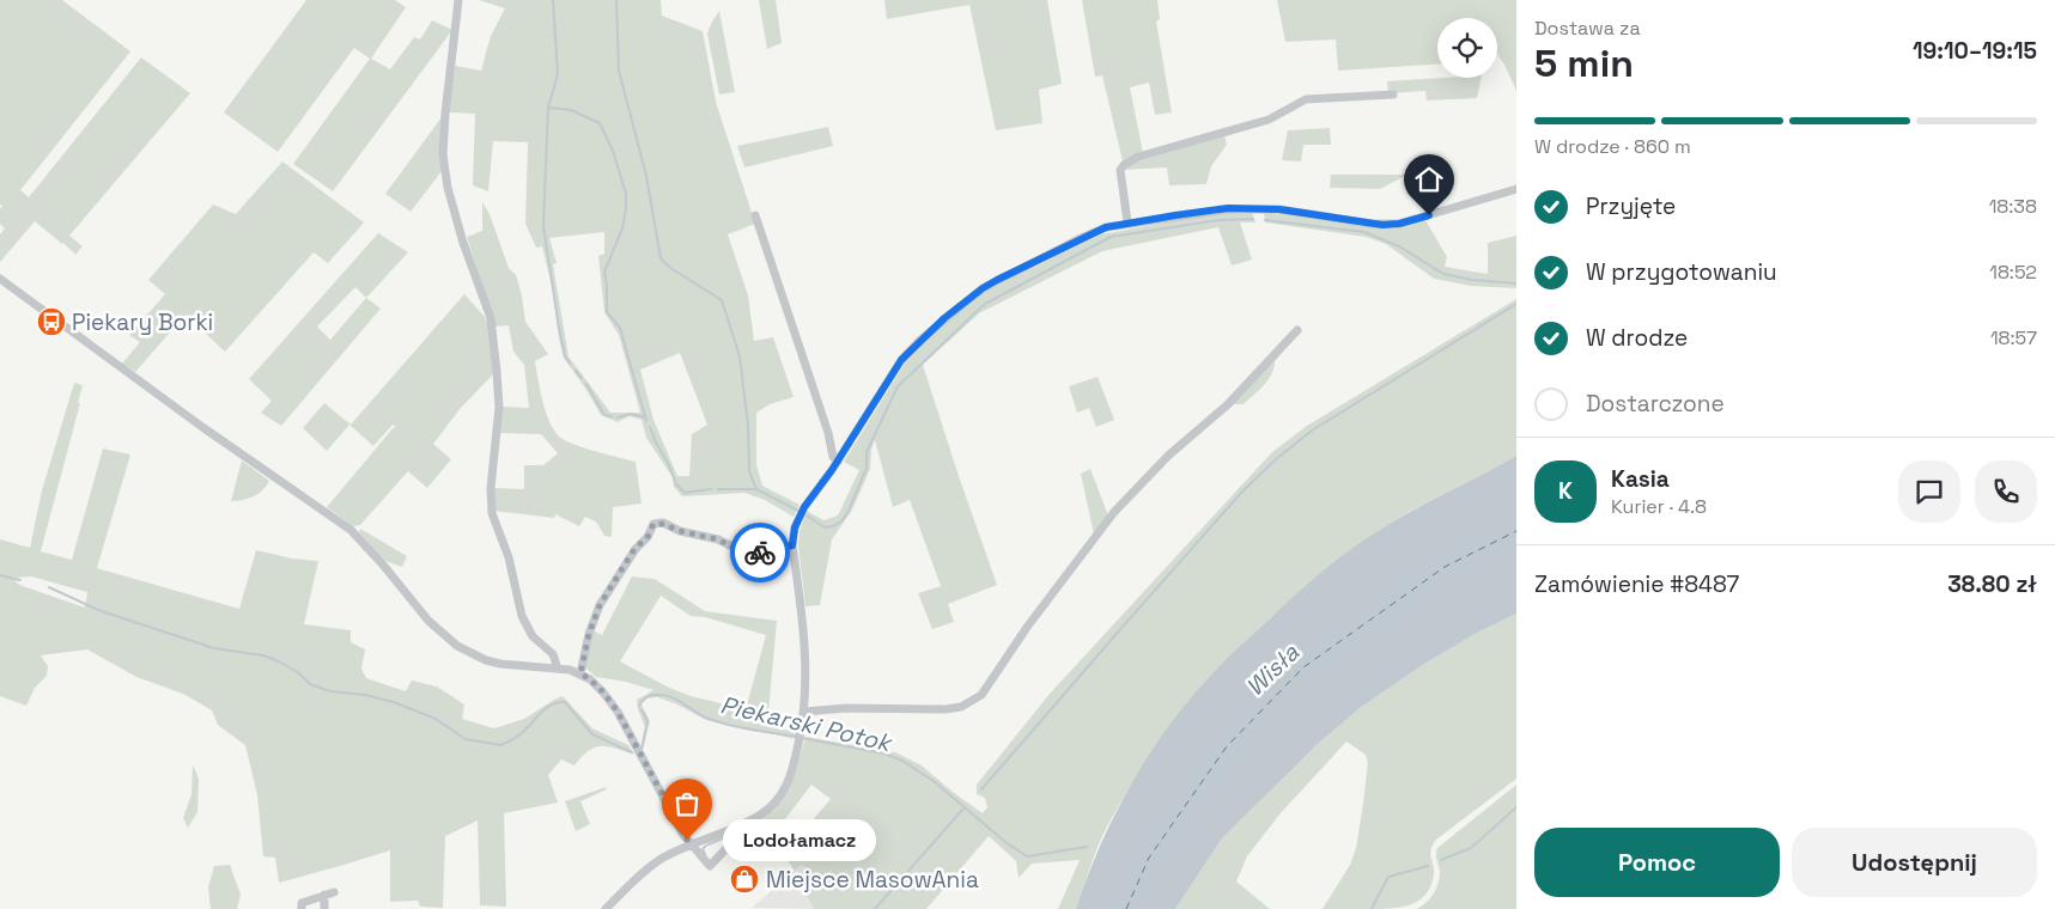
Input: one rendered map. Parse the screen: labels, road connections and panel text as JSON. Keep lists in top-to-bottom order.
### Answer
{
  "water": ["Wisła", "Piekarski Potok"],
  "places": {
    "bus stop": ["Piekary Borki"],
    "other": ["Lodołamacz"],
    "shop": ["Miejsce MasowAnia"]
  },
  "page": {
    "heading": ["5 min", "Dostawa za", "19:10–19:15"],
    "panel": [
      "Kasia",
      "Kurier · 4.8",
      "Zamówienie #8487",
      "38.80 zł"
    ],
    "bar": "W drodze · 860 m",
    "list": [
      ["Przyjęte", "18:38"],
      ["W przygotowaniu", "18:52"],
      ["W drodze", "18:57"],
      "Dostarczone"
    ],
    "round": "K",
    "buttons": ["Pomoc", "Udostępnij"],
    "bubble": "Lodołamacz"
  }
}
